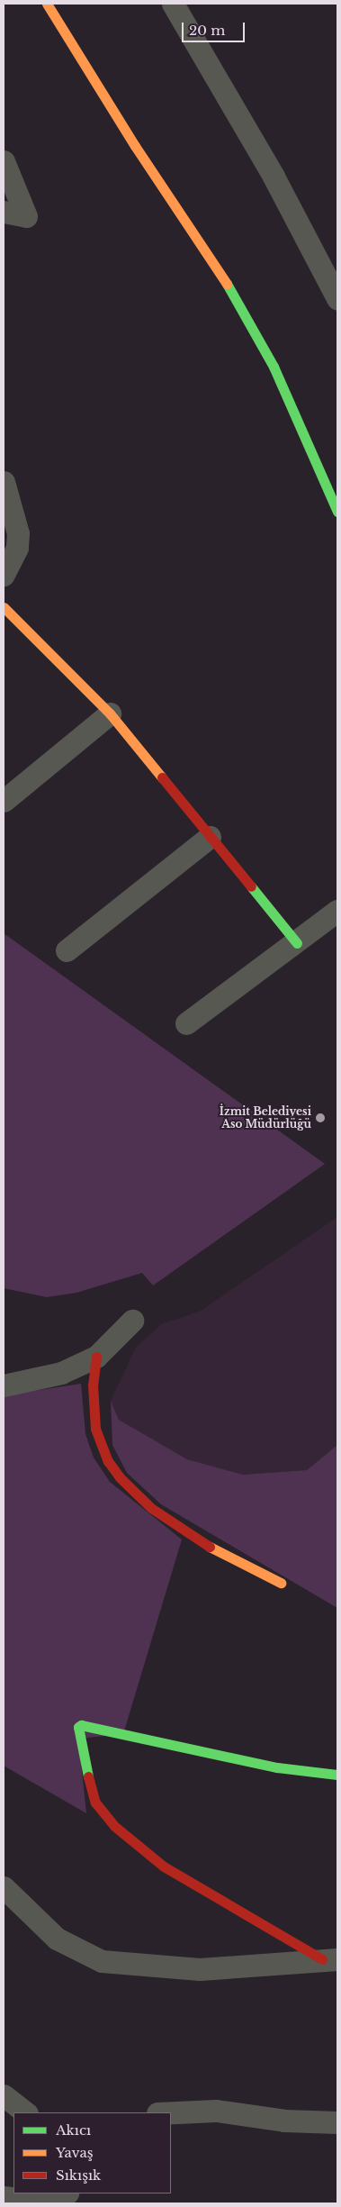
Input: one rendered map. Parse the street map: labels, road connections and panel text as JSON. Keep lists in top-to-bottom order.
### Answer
{
  "places": ["İzmit Belediyesi Aso Müdürlüğü"],
  "legend": ["Akıcı", "Yavaş", "Sıkışık"],
  "scale_bar": "20 m"
}
